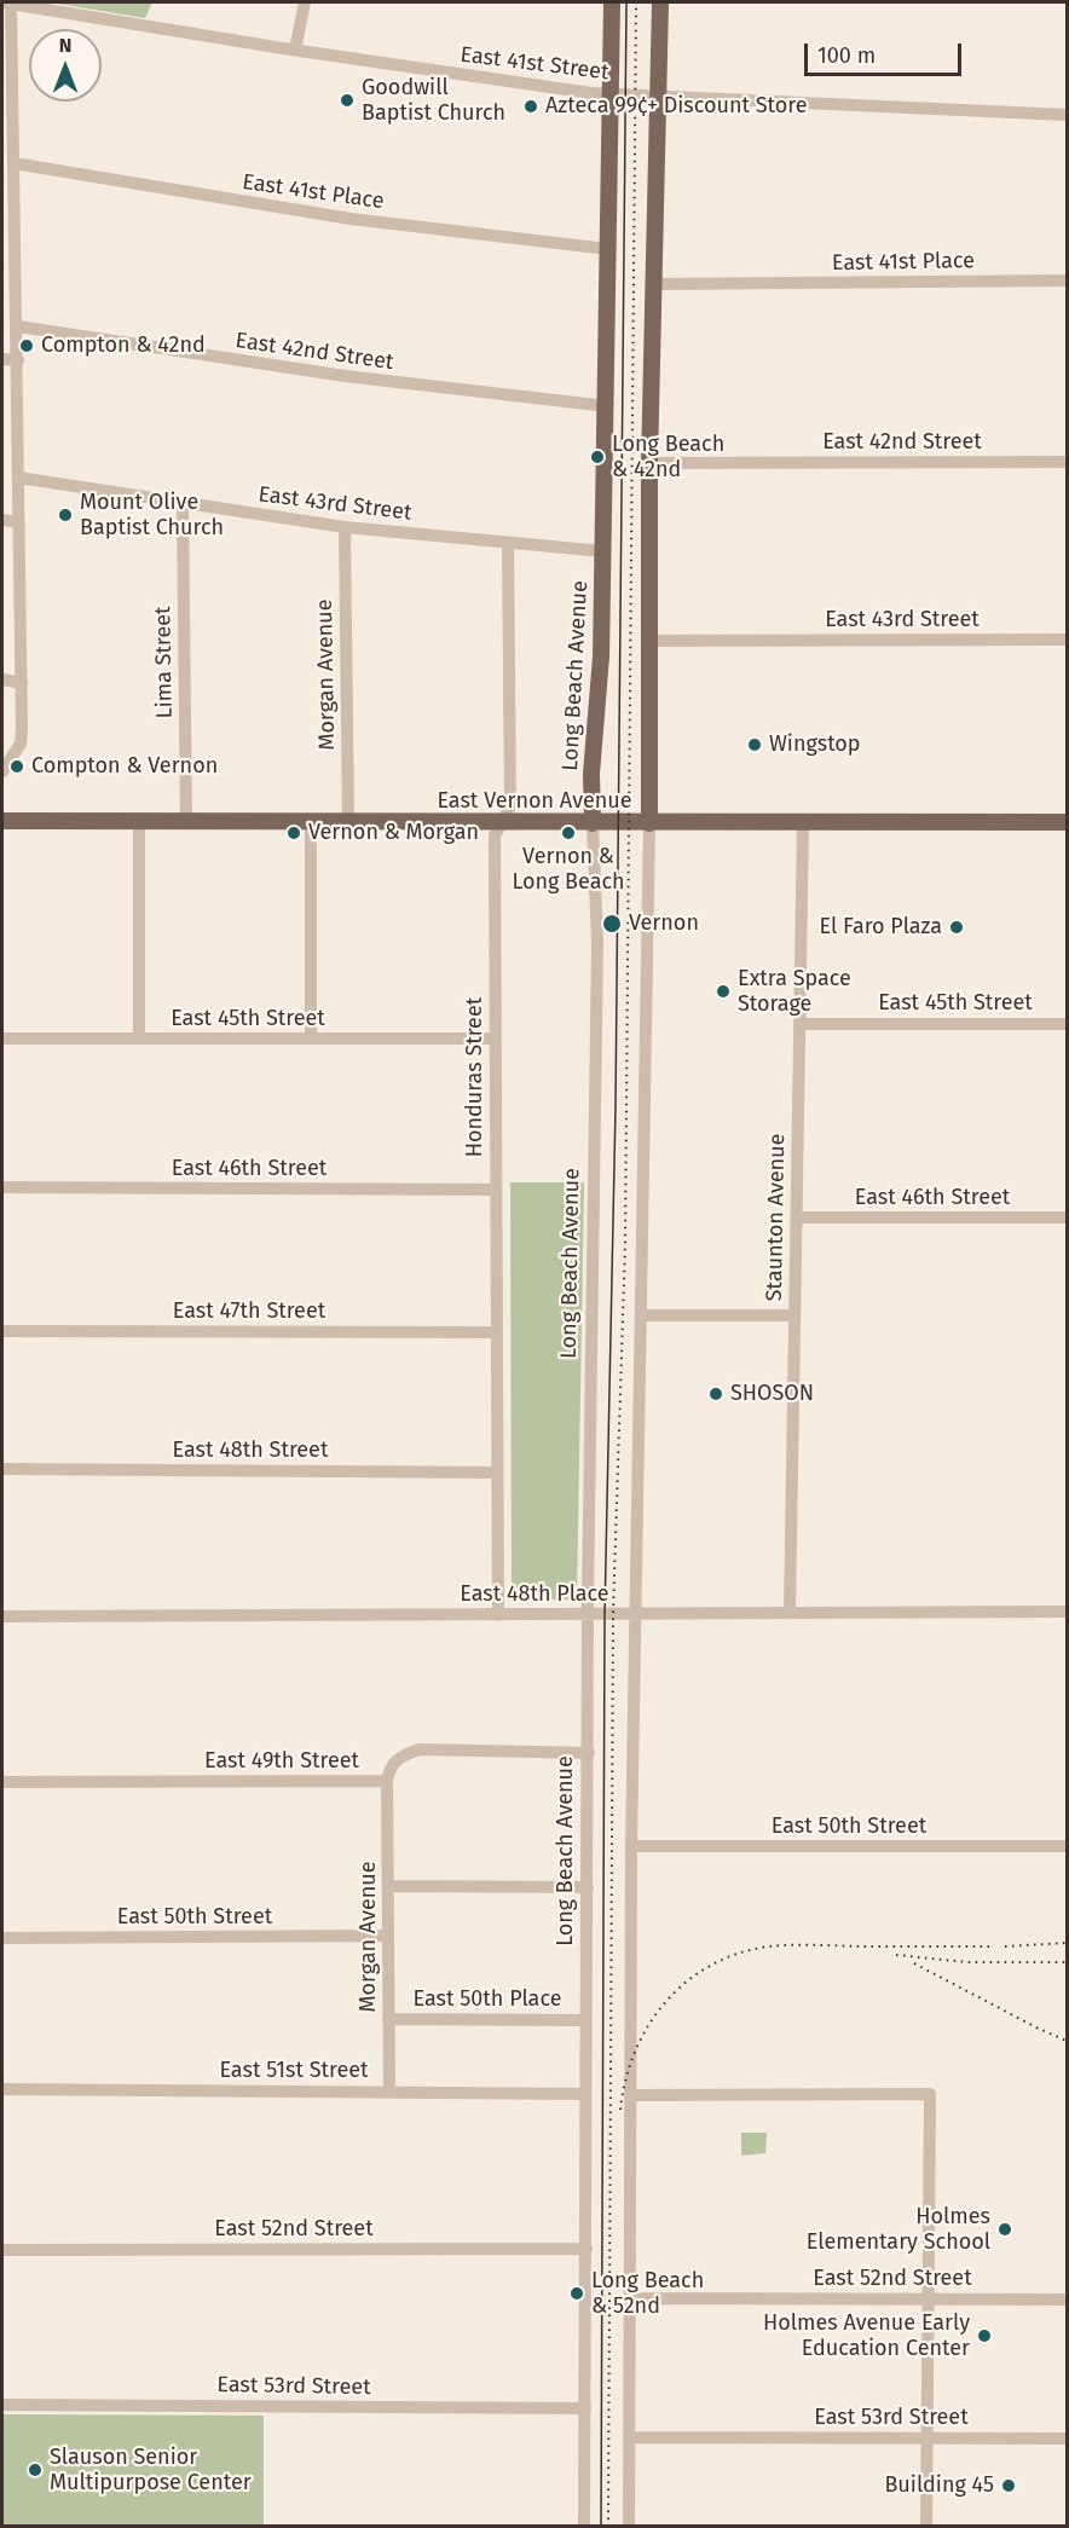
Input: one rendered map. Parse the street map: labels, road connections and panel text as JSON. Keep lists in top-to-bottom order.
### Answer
{
  "streets": {
    "main road": ["Long Beach Avenue", "East Vernon Avenue"],
    "street": [
      "East 41st Street",
      "East 41st Place",
      "East 42nd Street",
      "East 43rd Street",
      "Lima Street",
      "Morgan Avenue",
      "East 45th Street",
      "Honduras Street",
      "East 46th Street",
      "Staunton Avenue",
      "East 47th Street",
      "East 48th Street",
      "East 48th Place",
      "East 49th Street",
      "East 50th Street",
      "East 50th Place",
      "East 51st Street",
      "East 52nd Street",
      "East 53rd Street"
    ]
  },
  "crossings": [
    ["East 41st Street", "Long Beach Avenue"],
    ["East 41st Place", "Long Beach Avenue"],
    ["East 42nd Street", "Long Beach Avenue"],
    ["East 43rd Street", "Lima Street"],
    ["East 43rd Street", "Morgan Avenue"],
    ["East 43rd Street", "Long Beach Avenue"],
    ["East 43rd Street", "Honduras Street"],
    ["Lima Street", "East Vernon Avenue"],
    ["Morgan Avenue", "East Vernon Avenue"],
    ["Morgan Avenue", "East 49th Street"],
    ["Morgan Avenue", "East 50th Street"],
    ["Morgan Avenue", "East 50th Place"],
    ["Morgan Avenue", "East 51st Street"],
    ["Long Beach Avenue", "East Vernon Avenue"],
    ["Long Beach Avenue", "East 48th Place"],
    ["Long Beach Avenue", "East 49th Street"],
    ["Long Beach Avenue", "East 50th Place"],
    ["Long Beach Avenue", "East 51st Street"],
    ["Long Beach Avenue", "East 52nd Street"],
    ["Long Beach Avenue", "East 53rd Street"],
    ["East Vernon Avenue", "Honduras Street"],
    ["East Vernon Avenue", "Staunton Avenue"],
    ["East 45th Street", "Honduras Street"],
    ["East 45th Street", "Staunton Avenue"],
    ["Honduras Street", "East 46th Street"],
    ["Honduras Street", "East 47th Street"],
    ["Honduras Street", "East 48th Street"],
    ["Honduras Street", "East 48th Place"],
    ["East 46th Street", "Staunton Avenue"],
    ["Staunton Avenue", "East 48th Place"]
  ],
  "places": [
    "Goodwill Baptist Church",
    "Azteca 99¢+ Discount Store",
    "Compton & 42nd",
    "Long Beach & 42nd",
    "Mount Olive Baptist Church",
    "Wingstop",
    "Compton & Vernon",
    "Vernon & Morgan",
    "Vernon & Long Beach",
    "Vernon",
    "El Faro Plaza",
    "Extra Space Storage",
    "SHOSON",
    "Holmes Elementary School",
    "Long Beach & 52nd",
    "Holmes Avenue Early Education Center",
    "Slauson Senior Multipurpose Center",
    "Building 45"
  ],
  "scale_bar": "100 m",
  "north": "top"
}
